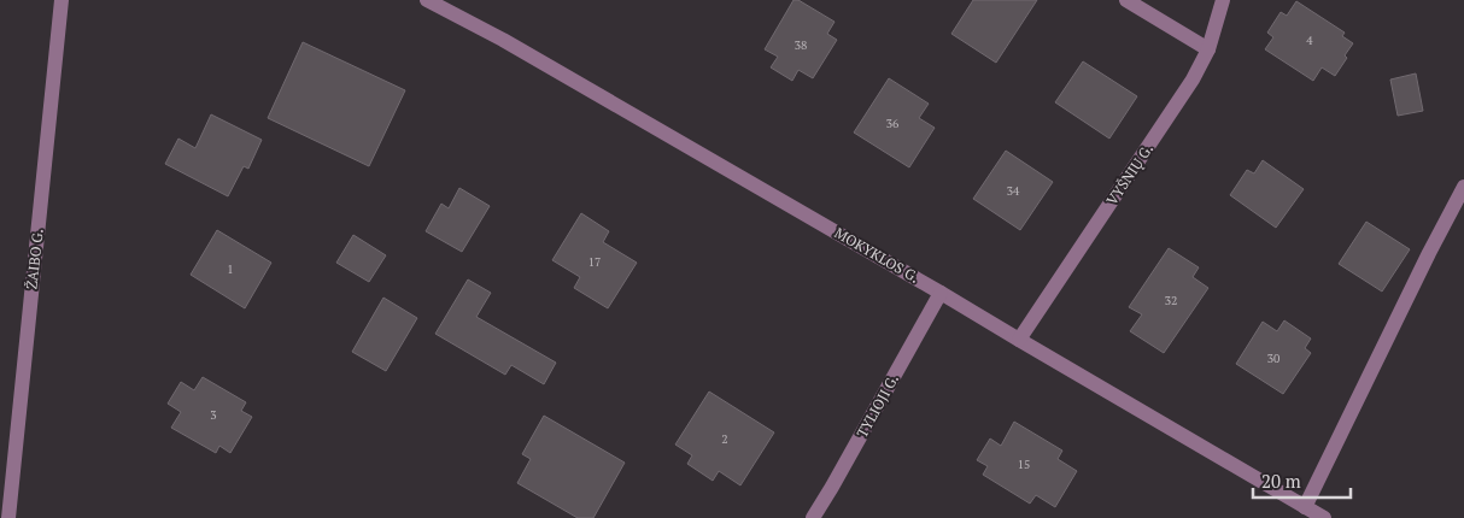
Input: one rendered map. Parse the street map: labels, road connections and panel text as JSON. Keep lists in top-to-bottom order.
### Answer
{
  "streets": {
    "street": [
      "VYŠNIŲ G.",
      "MOKYKLOS G.",
      "ŽAIBO G.",
      "TYLIOJI G."
    ]
  },
  "crossings": [
    ["VYŠNIŲ G.", "MOKYKLOS G."],
    ["MOKYKLOS G.", "TYLIOJI G."]
  ],
  "house_numbers": [
    "4",
    "38",
    "36",
    "34",
    "17",
    "1",
    "32",
    "30",
    "3",
    "2",
    "15"
  ],
  "scale_bar": "20 m"
}
